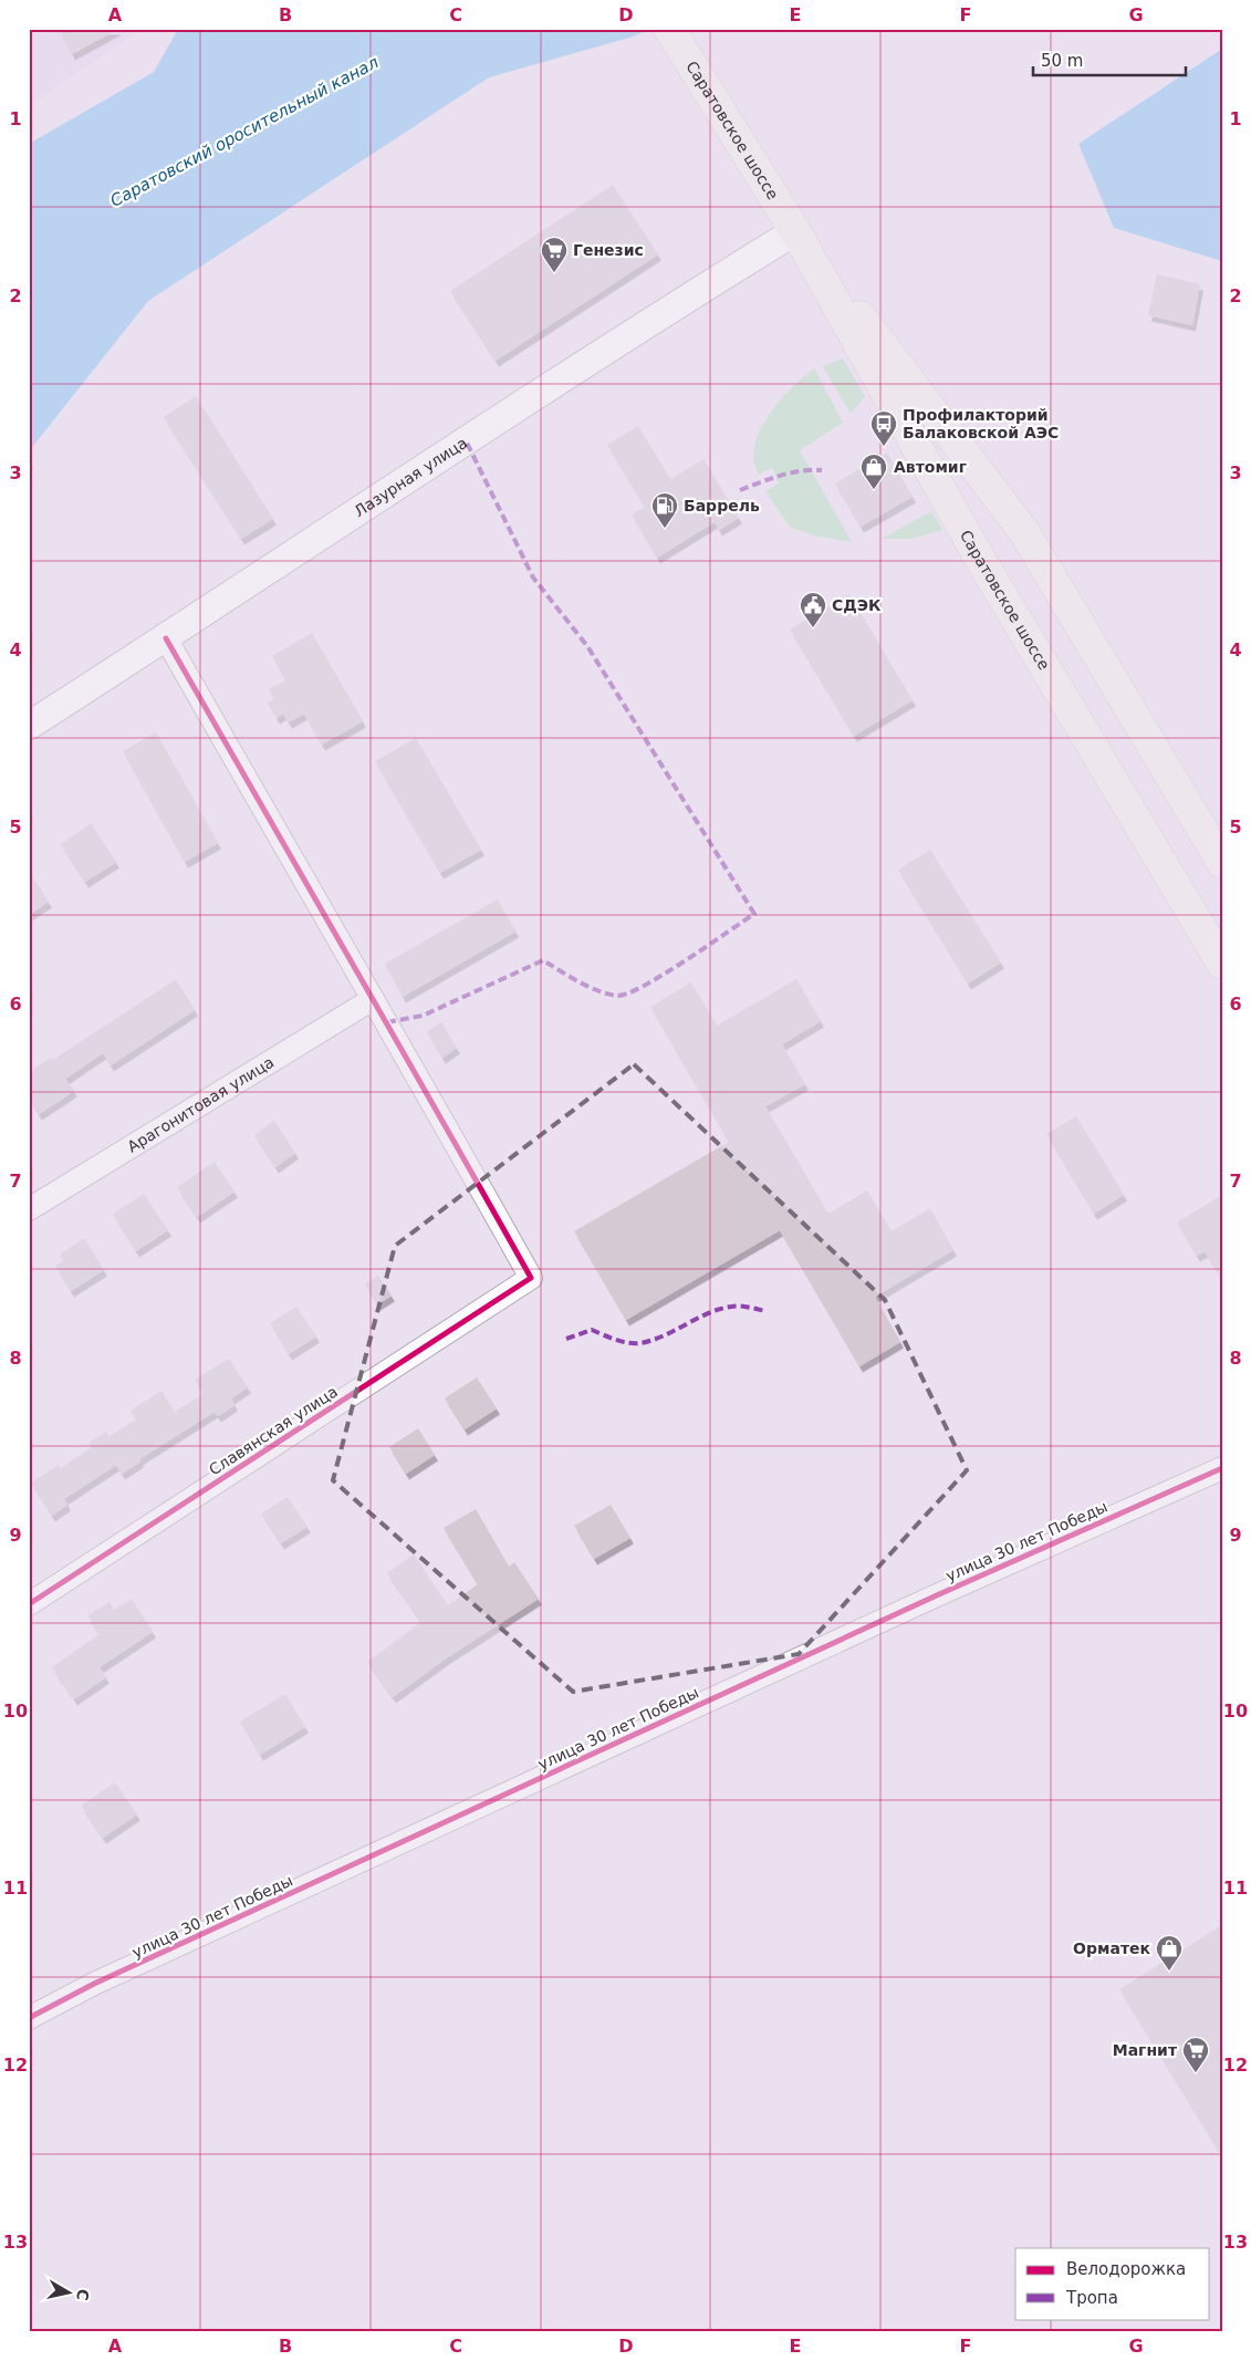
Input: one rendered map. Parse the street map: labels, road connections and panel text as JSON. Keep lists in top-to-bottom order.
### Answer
{
  "streets": {
    "main road": ["Саратовское шоссе"],
    "street": [
      "Лазурная улица",
      "Арагонитовая улица",
      "Славянская улица",
      "улица 30 лет Победы"
    ]
  },
  "crossings": [
    ["Саратовское шоссе", "Лазурная улица"],
    ["Арагонитовая улица", "Славянская улица"]
  ],
  "water": ["Саратовский оросительный канал"],
  "places": {
    "supermarket": ["Генезис", "Магнит"],
    "bus stop": ["Профилакторий Балаковской АЭС"],
    "shop": ["Автомиг", "Орматек"],
    "fuel station": ["Баррель"],
    "public building": ["СДЭК"]
  },
  "legend": ["Велодорожка", "Тропа"],
  "scale_bar": "50 m",
  "north": "right",
  "grid": {
    "columns": [
      "A",
      "B",
      "C",
      "D",
      "E",
      "F",
      "G"
    ],
    "rows": [
      "1",
      "2",
      "3",
      "4",
      "5",
      "6",
      "7",
      "8",
      "9",
      "10",
      "11",
      "12",
      "13"
    ]
  }
}
